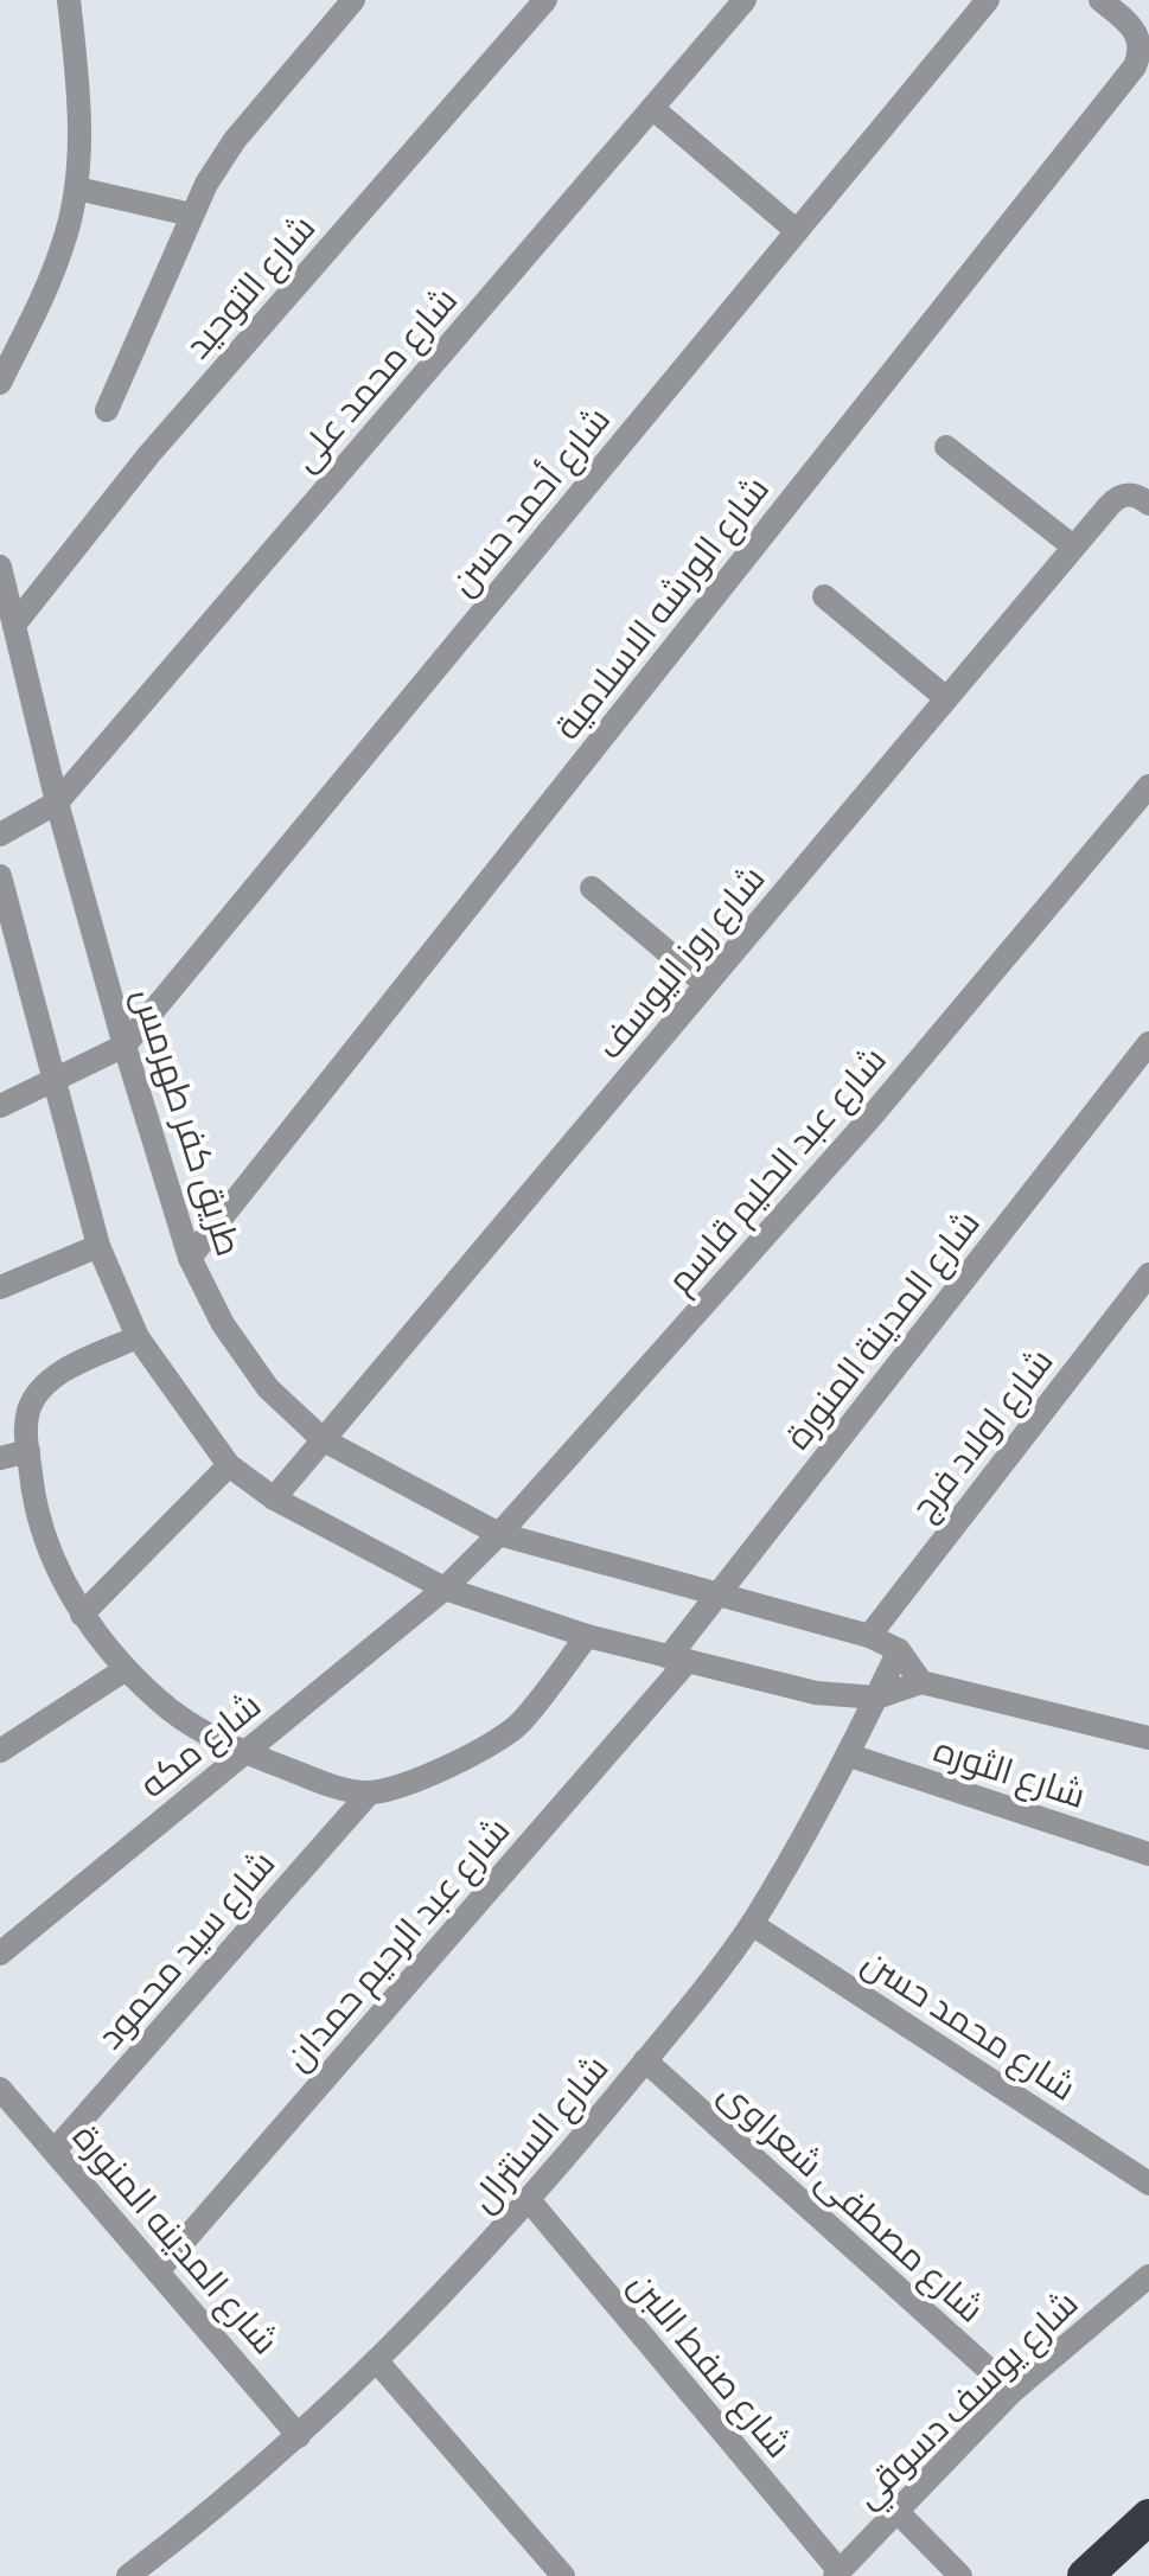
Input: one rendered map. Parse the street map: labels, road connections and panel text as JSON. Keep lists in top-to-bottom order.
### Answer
{
  "streets": {
    "street": [
      "شارع التوحيد",
      "شارع محمد على",
      "شارع أحمد حسن",
      "شارع الورشه الاسلامية",
      "شارع روز اليوسف",
      "طريق كفر طهرمس",
      "شارع عبد الحليم قاسم",
      "شارع المدينة المنورة",
      "شارع اولاد فرج",
      "شارع مكه",
      "شارع الثوره",
      "شارع عبد الرحيم حمدان",
      "شارع سيد محمود",
      "شارع محمد حسن",
      "شارع السنترال",
      "شارع مصطفى شعراوى",
      "شارع المدينه المنورة",
      "شارع صفط اللبن",
      "شارع يوسف دسوقي"
    ]
  },
  "crossings": [
    ["شارع التوحيد", "طريق كفر طهرمس"],
    ["شارع محمد على", "طريق كفر طهرمس"],
    ["شارع أحمد حسن", "طريق كفر طهرمس"],
    ["شارع الورشه الاسلامية", "طريق كفر طهرمس"],
    ["شارع روز اليوسف", "طريق كفر طهرمس"],
    ["طريق كفر طهرمس", "شارع عبد الحليم قاسم"],
    ["طريق كفر طهرمس", "شارع المدينة المنورة"],
    ["طريق كفر طهرمس", "شارع اولاد فرج"],
    ["طريق كفر طهرمس", "شارع السنترال"],
    ["شارع عبد الحليم قاسم", "شارع مكه"],
    ["شارع المدينة المنورة", "شارع عبد الرحيم حمدان"],
    ["شارع الثوره", "شارع السنترال"],
    ["شارع عبد الرحيم حمدان", "شارع المدينه المنورة"],
    ["شارع سيد محمود", "شارع المدينه المنورة"],
    ["شارع محمد حسن", "شارع السنترال"],
    ["شارع السنترال", "شارع مصطفى شعراوى"],
    ["شارع السنترال", "شارع المدينه المنورة"],
    ["شارع السنترال", "شارع صفط اللبن"],
    ["شارع مصطفى شعراوى", "شارع يوسف دسوقي"],
    ["شارع صفط اللبن", "شارع يوسف دسوقي"]
  ]
}
